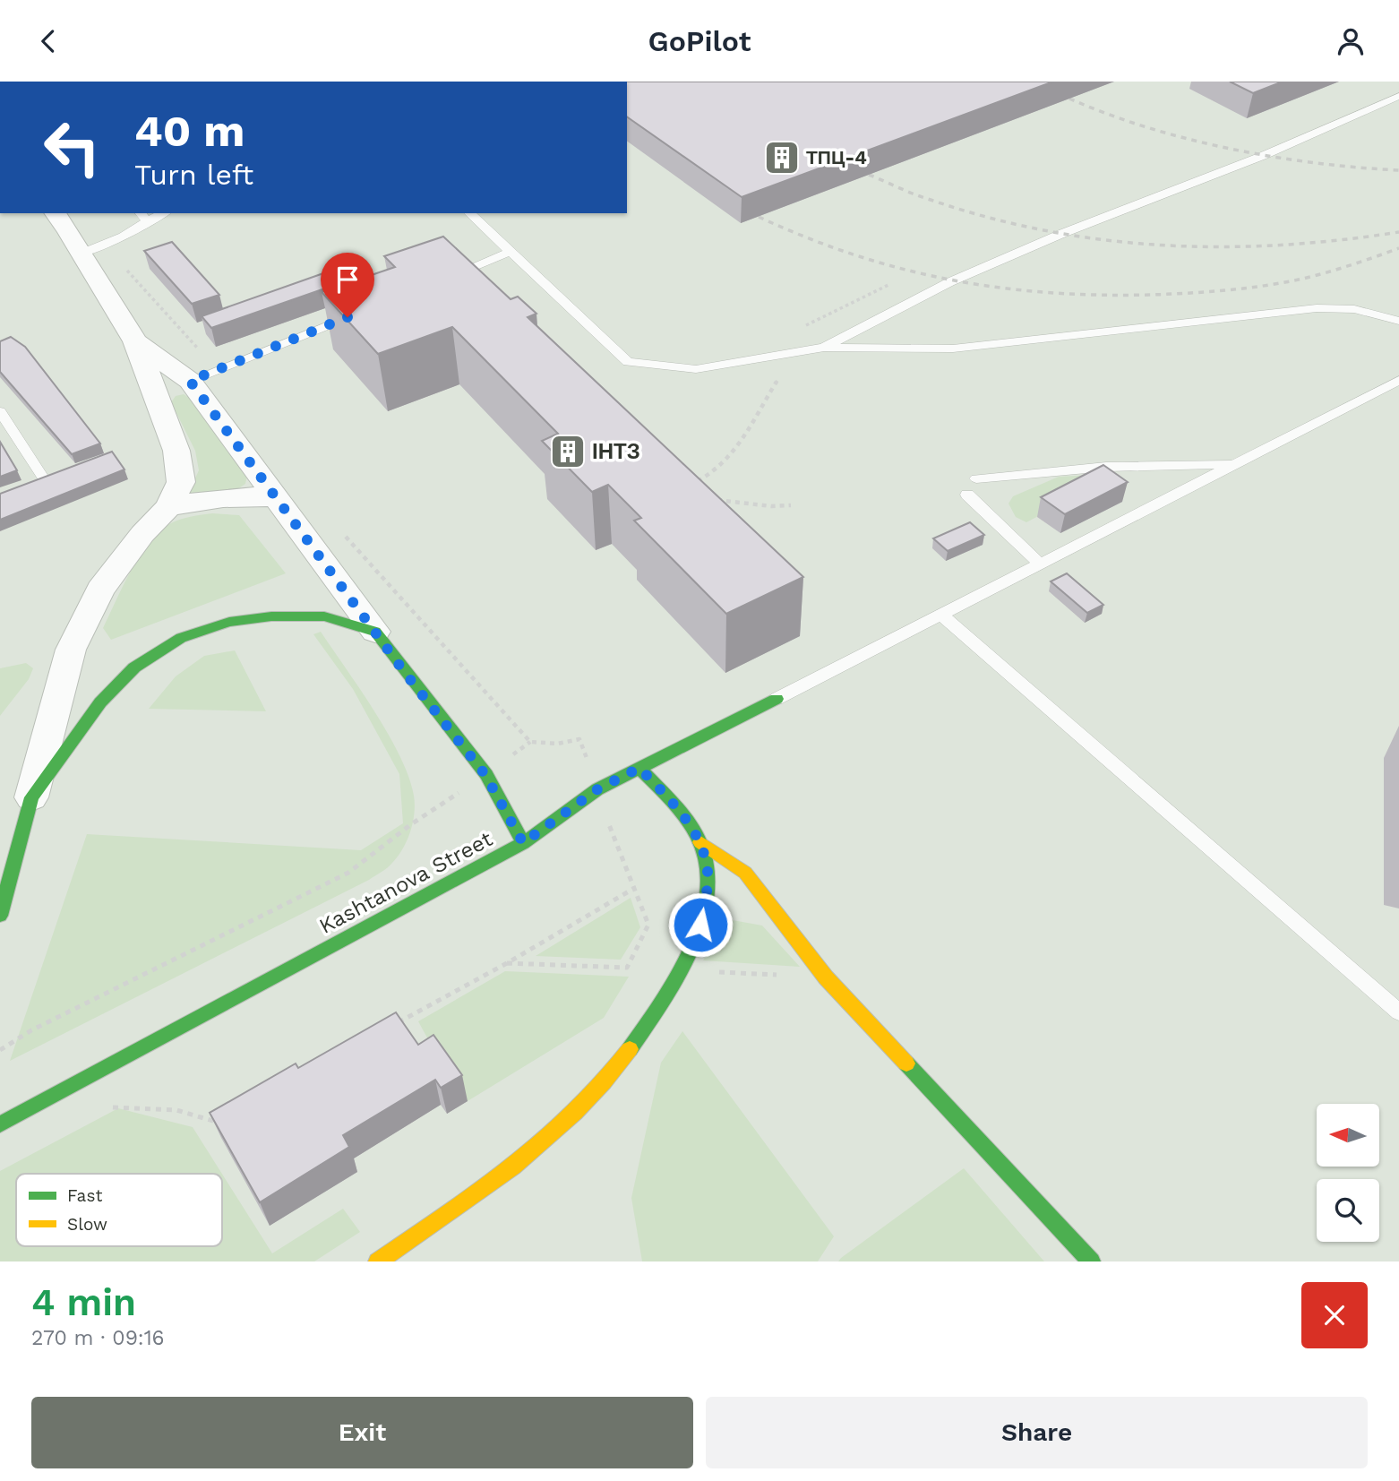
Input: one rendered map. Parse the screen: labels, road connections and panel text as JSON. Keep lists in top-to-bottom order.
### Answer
{
  "streets": {
    "street": ["Kashtanova Street"]
  },
  "places": {
    "building": ["ТПЦ-4", "ІНТЗ"]
  },
  "legend": ["Fast", "Slow"],
  "north": "left",
  "page": {
    "header": "GoPilot",
    "turn": ["40 m", "Turn left"],
    "heading": ["4 min", "270 m · 09:16"],
    "buttons": ["Exit", "Share"]
  }
}
